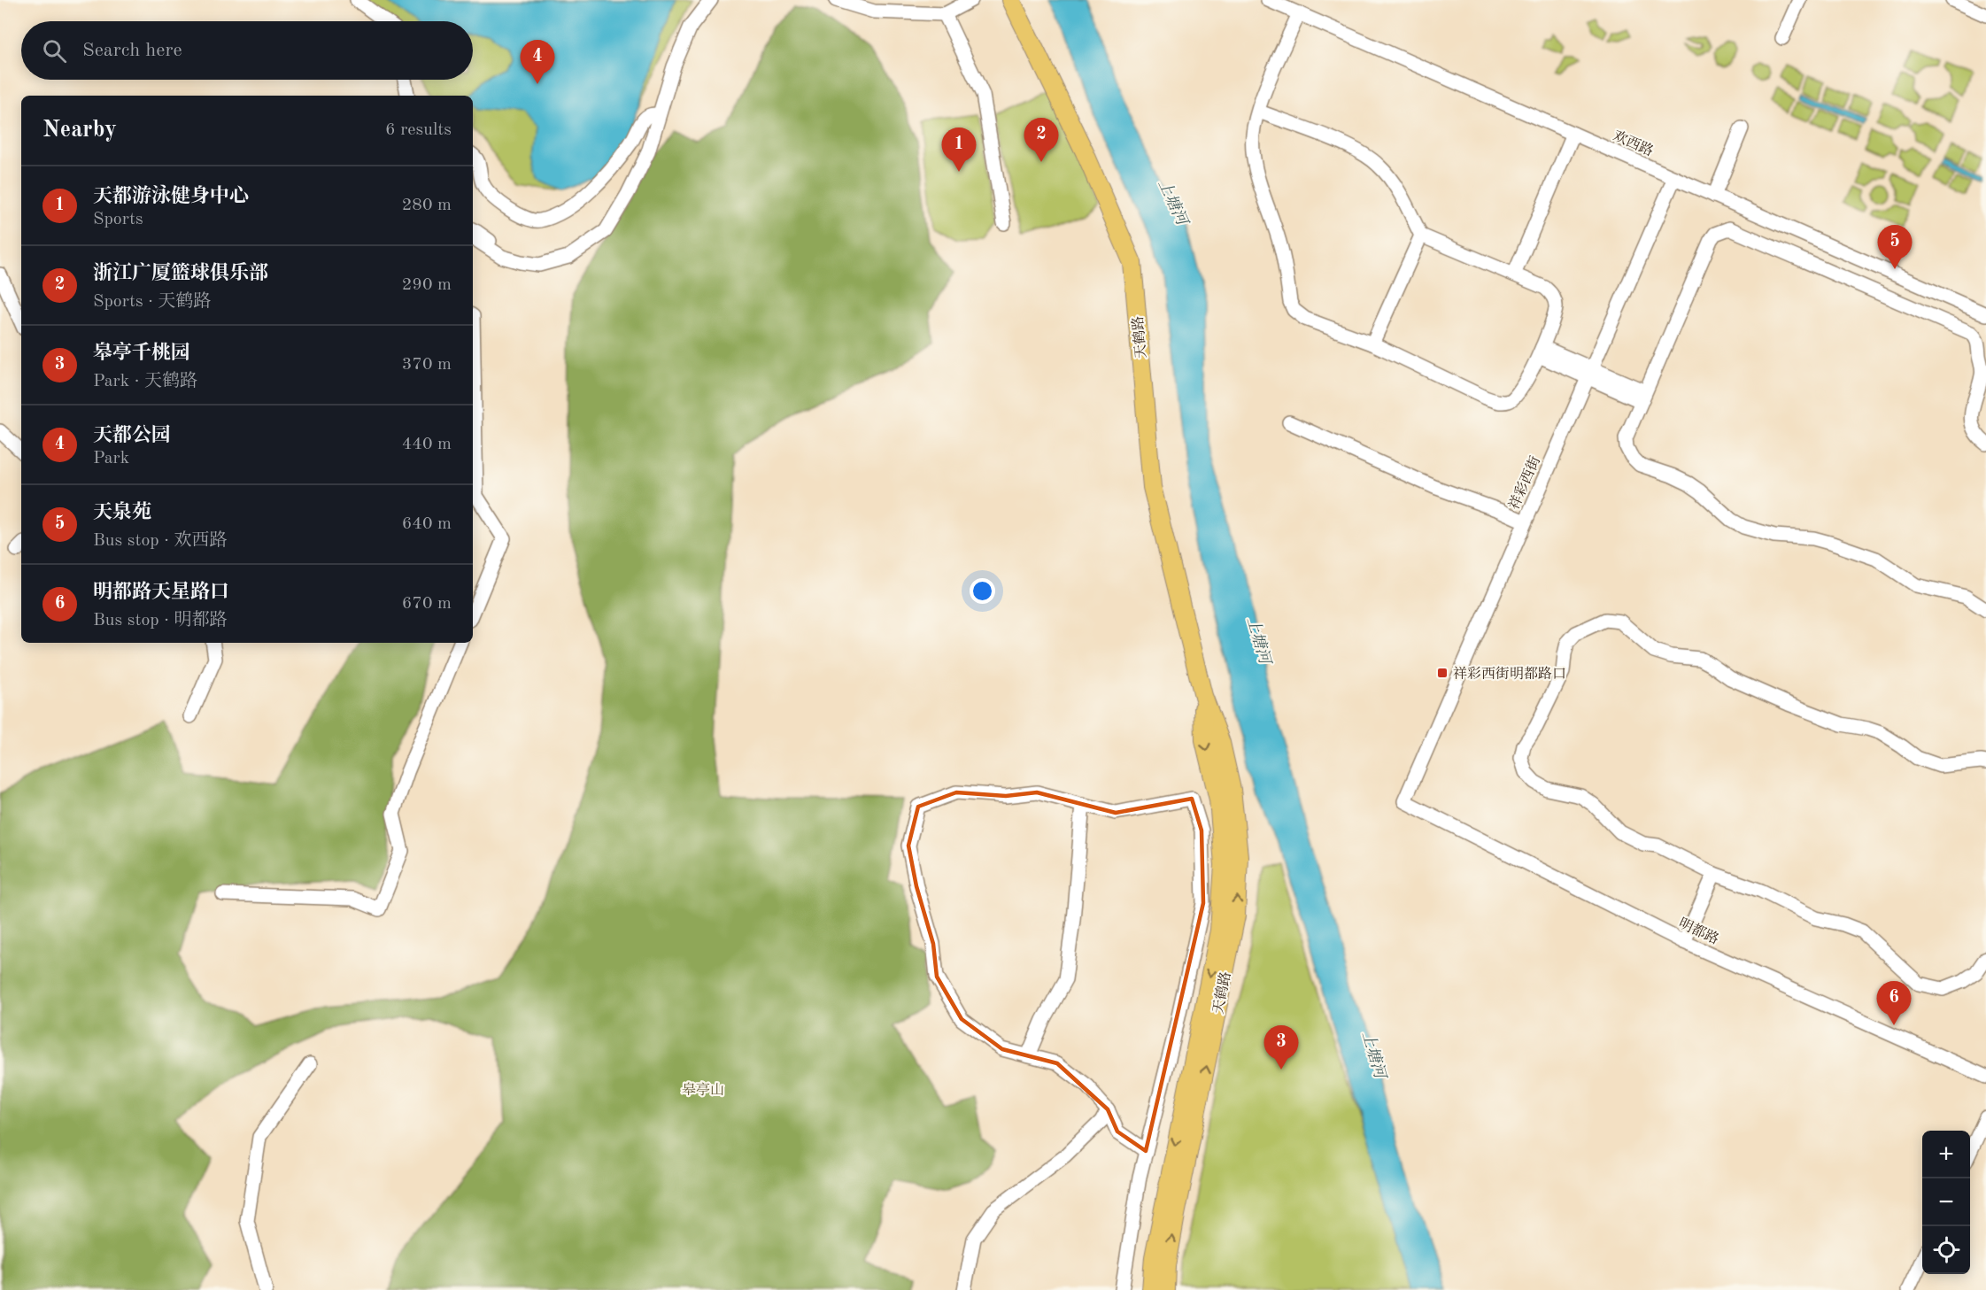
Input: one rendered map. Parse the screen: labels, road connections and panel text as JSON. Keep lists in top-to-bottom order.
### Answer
{
  "streets": {
    "main road": ["天鹤路"],
    "street": ["欢西路", "祥彩西街", "明都路"]
  },
  "crossings": [
    ["欢西路", "祥彩西街"],
    ["祥彩西街", "明都路"]
  ],
  "water": ["上塘河"],
  "parks": ["皋亭山"],
  "places": {
    "transit": ["祥彩西街明都路口"]
  },
  "page": {
    "search": "Search here",
    "pins": [
      "4",
      "2",
      "1",
      "5",
      "6",
      "3"
    ],
    "heading": ["Nearby", "6 results"],
    "list": [
      {
        "mark": "1",
        "name": "天都游泳健身中心",
        "note": "Sports",
        "value": "280 m"
      },
      {
        "mark": "2",
        "name": "浙江广厦篮球俱乐部",
        "note": "Sports · 天鹤路",
        "value": "290 m"
      },
      {
        "mark": "3",
        "name": "皋亭千桃园",
        "note": "Park · 天鹤路",
        "value": "370 m"
      },
      {
        "mark": "4",
        "name": "天都公园",
        "note": "Park",
        "value": "440 m"
      },
      {
        "mark": "5",
        "name": "天泉苑",
        "note": "Bus stop · 欢西路",
        "value": "640 m"
      },
      {
        "mark": "6",
        "name": "明都路天星路口",
        "note": "Bus stop · 明都路",
        "value": "670 m"
      }
    ],
    "map_buttons": ["+", "−"]
  }
}
